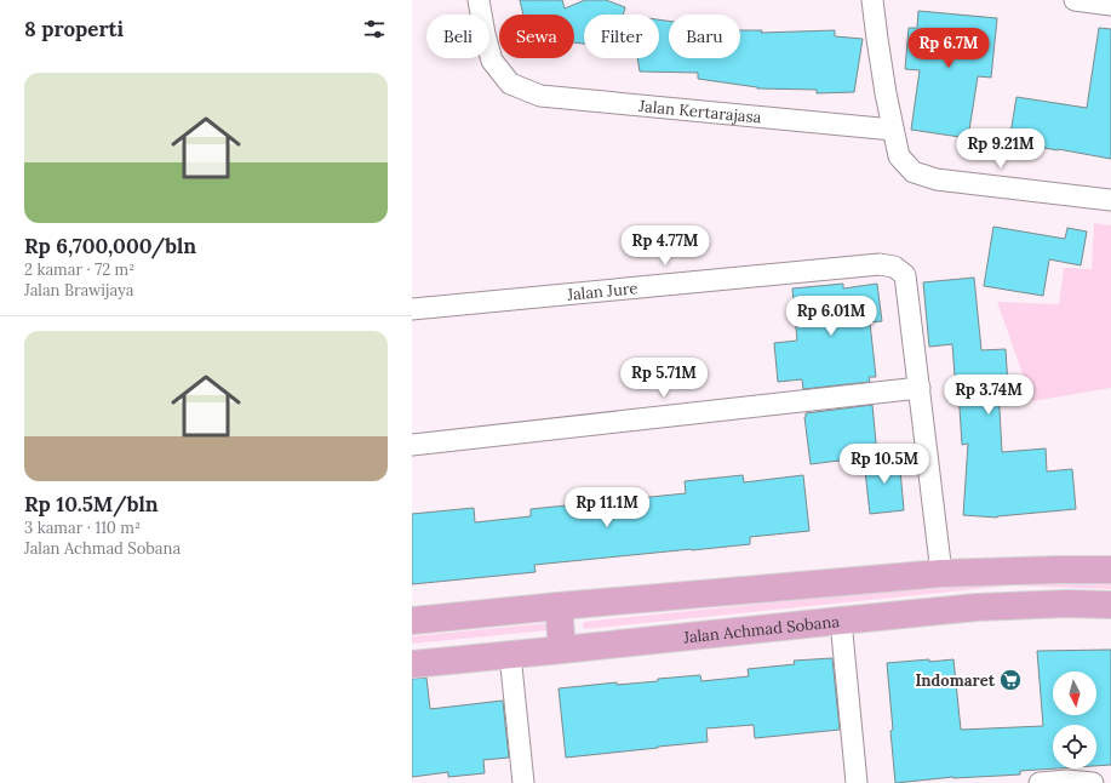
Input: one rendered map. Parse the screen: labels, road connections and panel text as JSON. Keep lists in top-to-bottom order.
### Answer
{
  "streets": {
    "main road": ["Jalan Achmad Sobana"],
    "street": ["Jalan Kertarajasa", "Jalan Jure"]
  },
  "places": {
    "supermarket": ["Indomaret"]
  },
  "north": "bottom",
  "page": {
    "heading": "8 properti",
    "chip": [
      "Beli",
      "Sewa",
      "Filter",
      "Baru"
    ],
    "price": [
      "Rp 6.7M",
      "Rp 9.21M",
      "Rp 4.77M",
      "Rp 6.01M",
      "Rp 5.71M",
      "Rp 3.74M",
      "Rp 10.5M",
      "Rp 11.1M"
    ],
    "list": [
      {
        "name": "Rp 6,700,000/bln",
        "note": "2 kamar · 72 m² · Jalan Brawijaya"
      },
      {
        "name": "Rp 10.5M/bln",
        "note": "3 kamar · 110 m² · Jalan Achmad Sobana"
      }
    ]
  }
}
